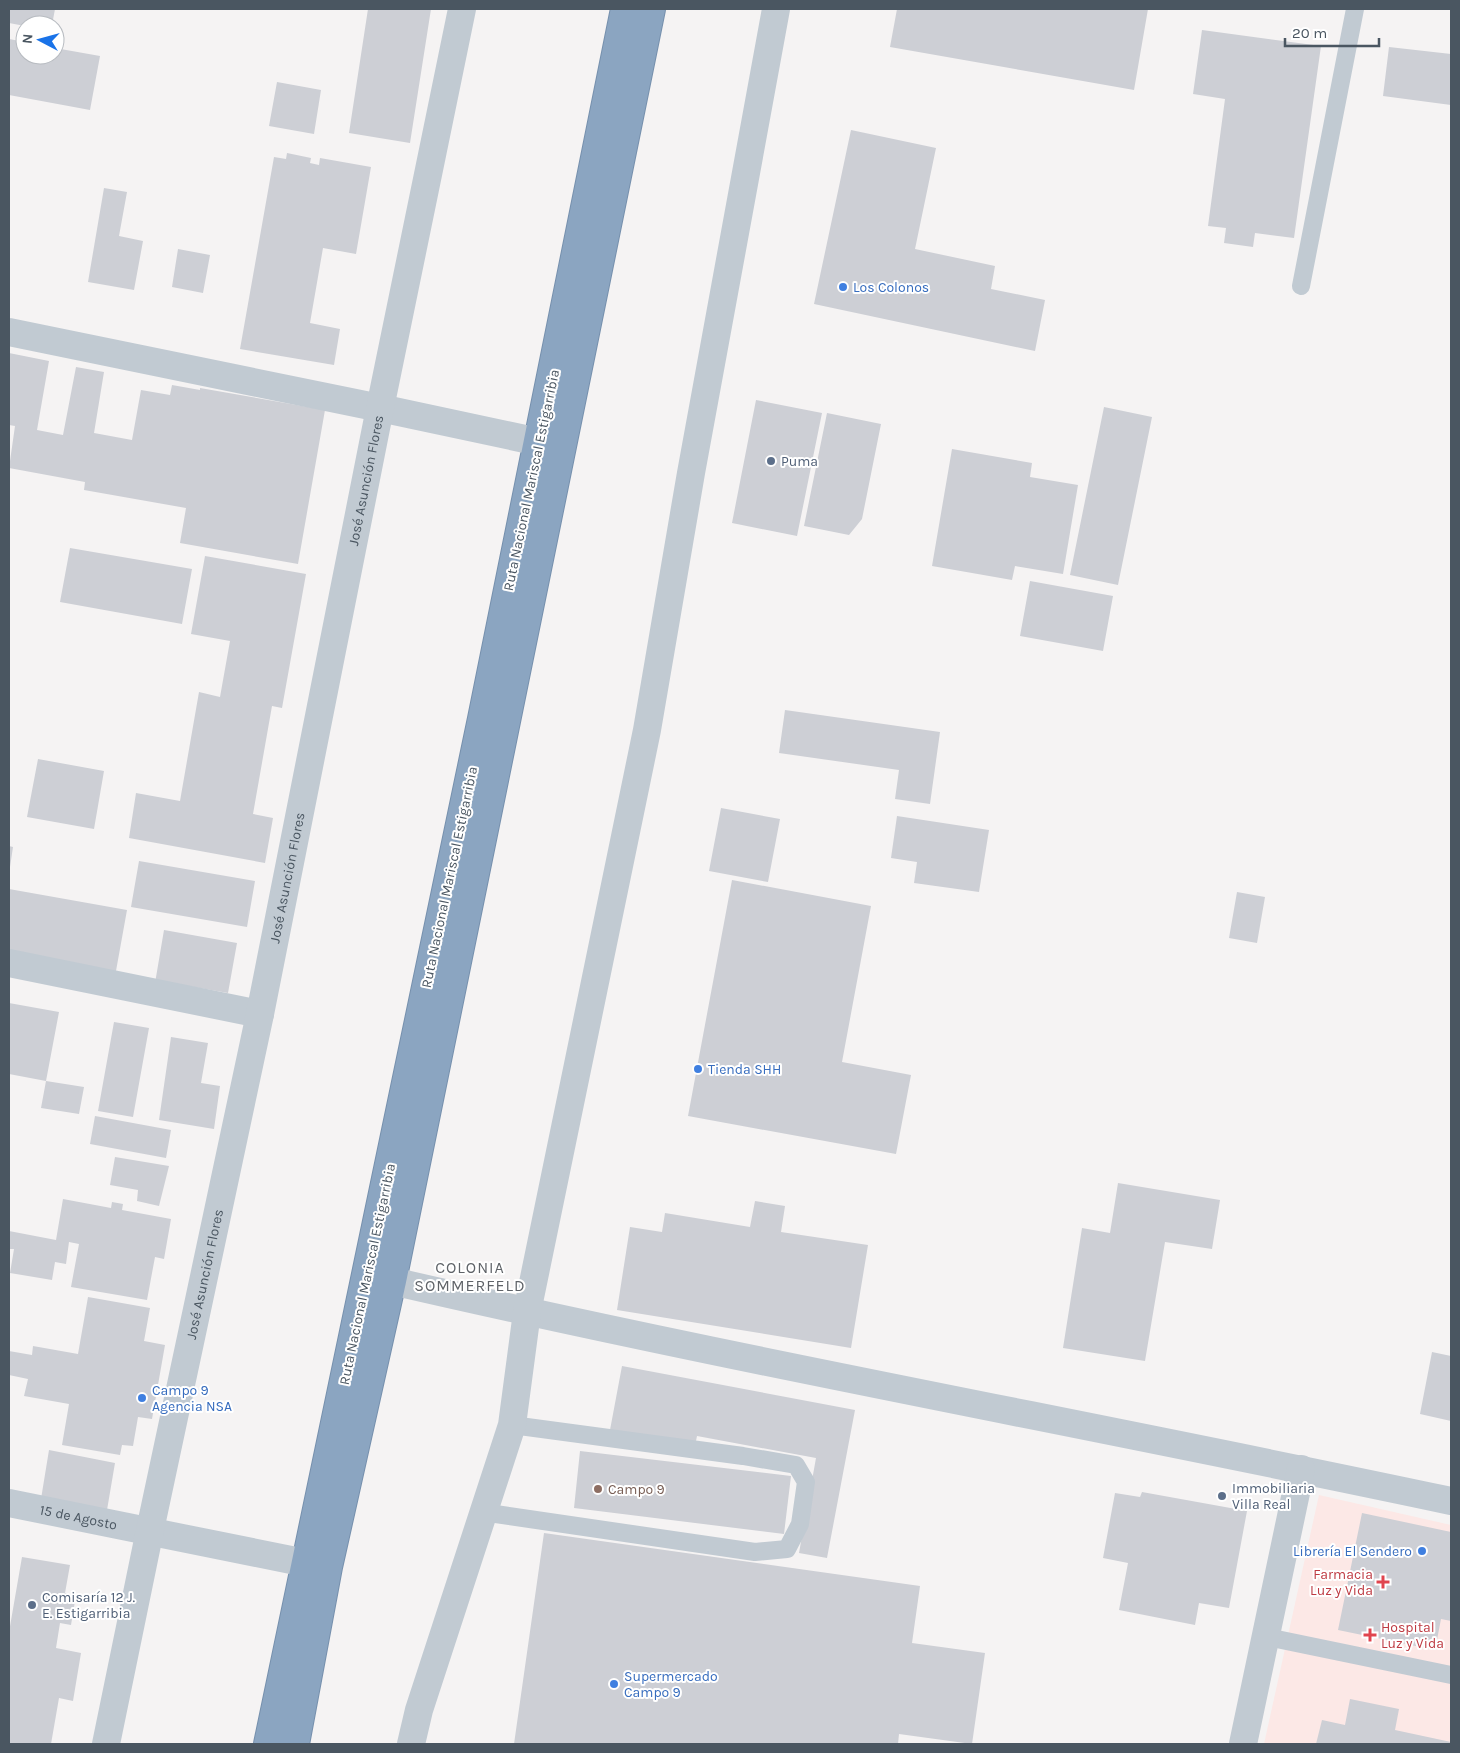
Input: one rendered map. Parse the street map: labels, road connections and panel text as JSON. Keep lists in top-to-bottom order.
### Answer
{
  "streets": {
    "highway": ["Ruta Nacional Mariscal Estigarribia"],
    "street": ["José Asunción Flores", "15 de Agosto"]
  },
  "crossings": [
    ["José Asunción Flores", "15 de Agosto"],
    ["Ruta Nacional Mariscal Estigarribia", "15 de Agosto"]
  ],
  "districts": ["COLONIA SOMMERFELD"],
  "places": {
    "other": [
      "Los Colonos",
      "Puma",
      "Tienda SHH",
      "Campo 9 Agencia NSA",
      "Campo 9",
      "Immobiliaria Villa Real",
      "Librería El Sendero",
      "Comisaría 12 J. E. Estigarribia",
      "Supermercado Campo 9"
    ],
    "health": ["Farmacia Luz y Vida", "Hospital Luz y Vida"]
  },
  "scale_bar": "20 m",
  "north": "left"
}
